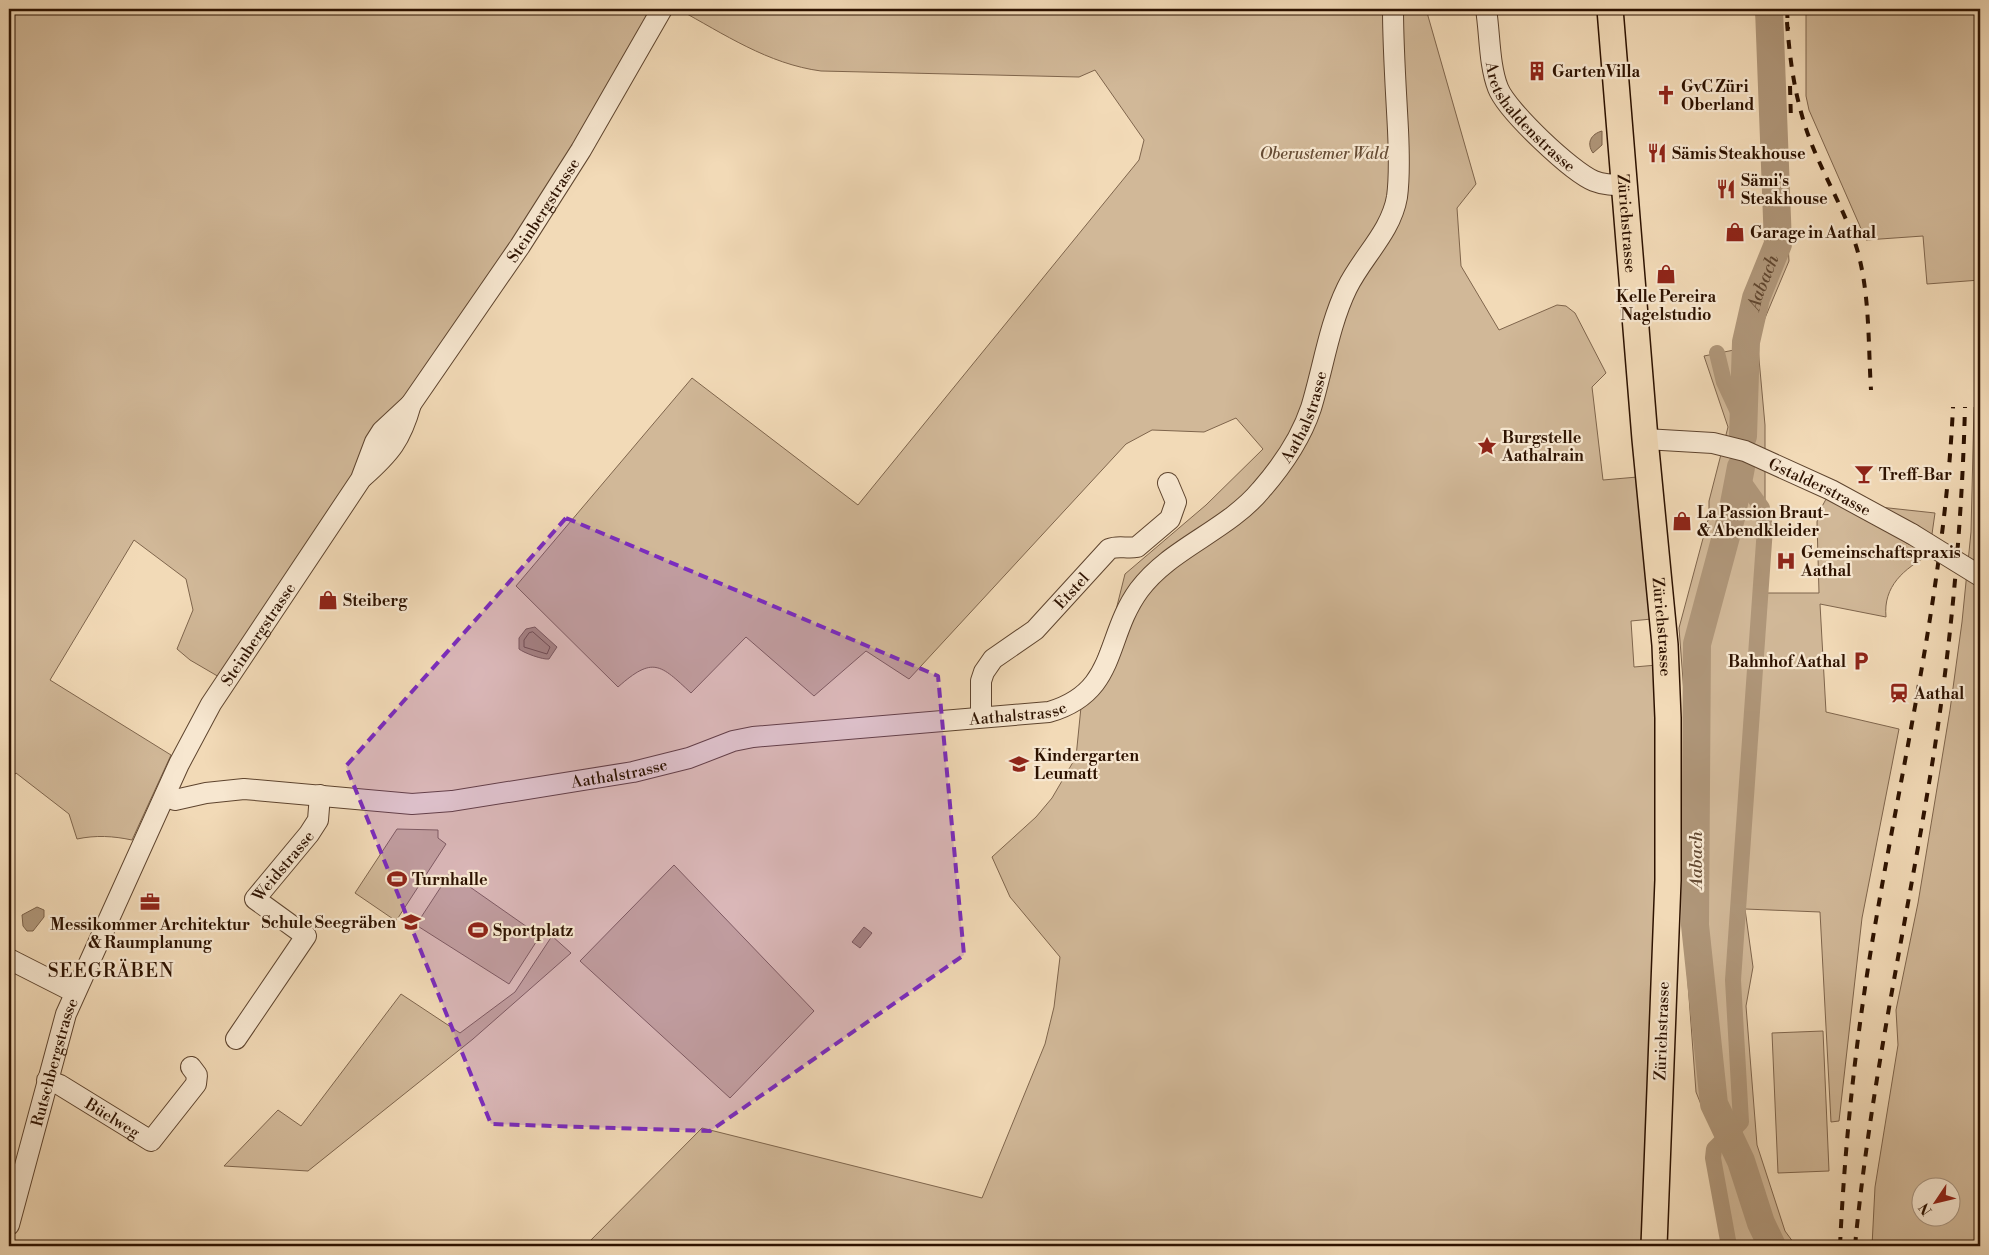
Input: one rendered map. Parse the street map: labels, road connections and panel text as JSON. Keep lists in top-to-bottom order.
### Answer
{
  "streets": {
    "main road": ["Zürichstrasse"],
    "street": [
      "Aretshaldenstrasse",
      "Steinbergstrasse",
      "Aathalstrasse",
      "Gstalderstrasse",
      "Etstel",
      "Weidstrasse",
      "Rutschbergstrasse",
      "Büelweg"
    ]
  },
  "crossings": [
    ["Aretshaldenstrasse", "Zürichstrasse"],
    ["Steinbergstrasse", "Aathalstrasse"],
    ["Steinbergstrasse", "Rutschbergstrasse"],
    ["Zürichstrasse", "Gstalderstrasse"],
    ["Aathalstrasse", "Etstel"],
    ["Aathalstrasse", "Weidstrasse"],
    ["Aathalstrasse", "Rutschbergstrasse"],
    ["Rutschbergstrasse", "Büelweg"]
  ],
  "districts": ["SEEGRÄBEN"],
  "water": ["Aabach"],
  "parks": ["Oberustemer Wald"],
  "places": {
    "building": ["GartenVilla"],
    "church": ["GvC Züri Oberland"],
    "restaurant": ["Sämis Steakhouse", "Sämi's Steakhouse"],
    "shop": [
      "Garage in Aathal",
      "Kelle Pereira Nagelstudio",
      "La Passion Braut- & Abendkleider",
      "Steiberg"
    ],
    "place": ["Burgstelle Aathalrain"],
    "bar": ["Treff-Bar"],
    "hospital": ["Gemeinschaftspraxis Aathal"],
    "parking": ["Bahnhof Aathal"],
    "station": ["Aathal"],
    "school or university": ["Kindergarten Leumatt", "Schule Seegräben"],
    "sports": ["Turnhalle", "Sportplatz"],
    "office": ["Messikommer Architektur & Raumplanung"]
  },
  "north": "bottom left"
}
